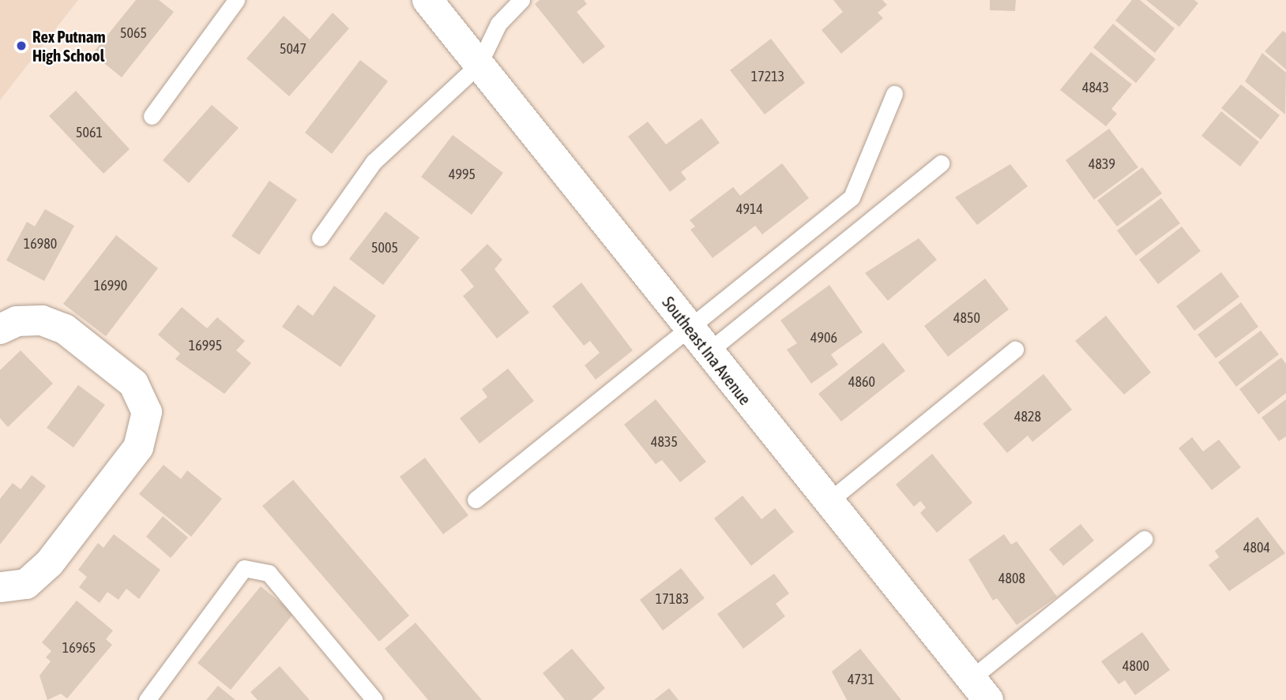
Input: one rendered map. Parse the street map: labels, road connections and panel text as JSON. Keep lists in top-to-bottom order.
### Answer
{
  "streets": {
    "street": ["Southeast Ina Avenue"]
  },
  "places": ["Rex Putnam High School"],
  "house_numbers": [
    "5065",
    "5047",
    "17213",
    "4843",
    "5061",
    "4839",
    "4995",
    "4914",
    "16980",
    "5005",
    "16990",
    "4850",
    "4906",
    "16995",
    "4860",
    "4828",
    "4835",
    "4804",
    "4808",
    "17183",
    "16965",
    "4800",
    "4731"
  ]
}
